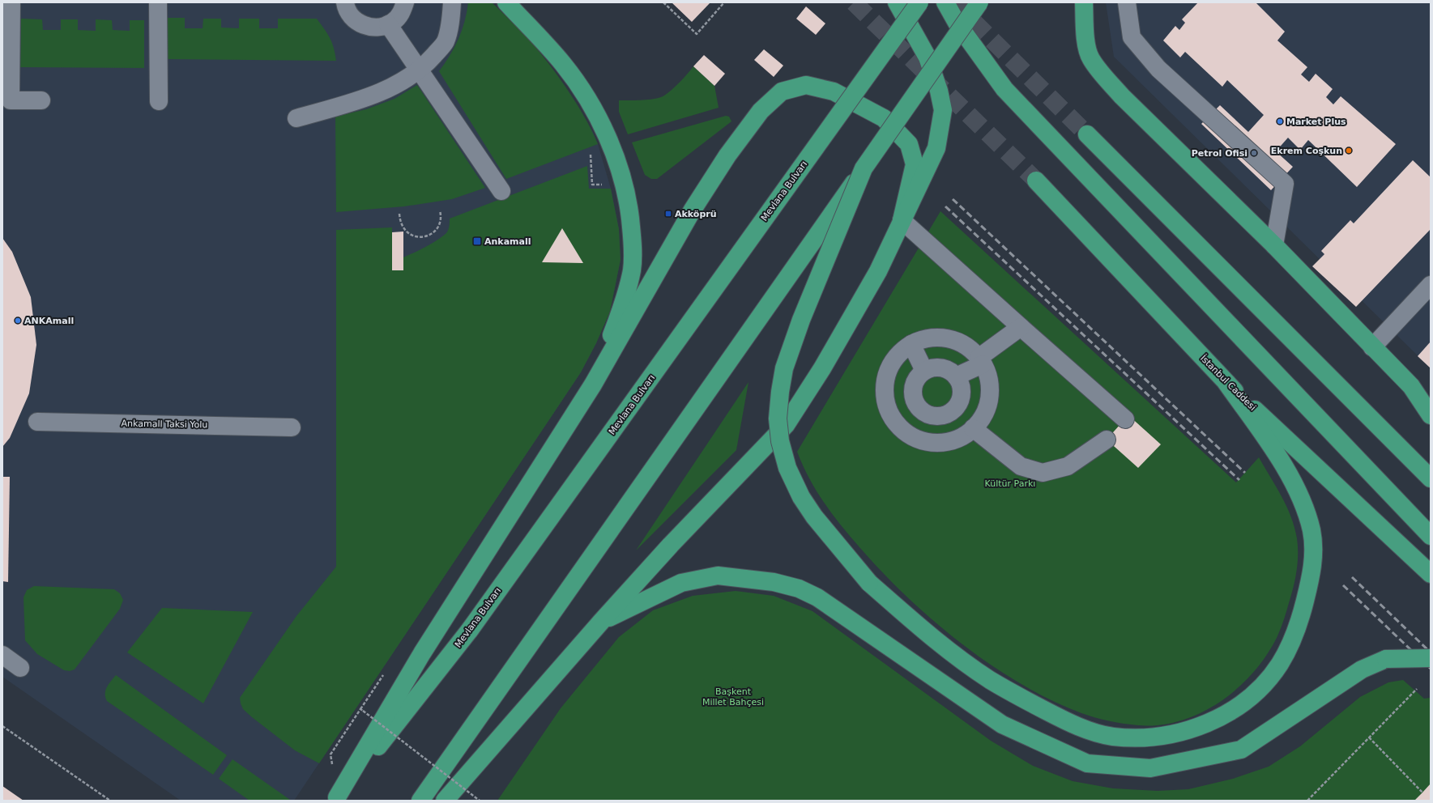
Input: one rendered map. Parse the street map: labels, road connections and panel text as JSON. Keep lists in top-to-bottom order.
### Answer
{
  "streets": {
    "highway": ["Mevlana Bulvarı", "İstanbul Caddesi"],
    "street": ["Ankamall Taksi Yolu"]
  },
  "parks": ["Kültür Parkı", "Başkent Millet Bahçesi"],
  "places": {
    "other": [
      "Market Plus",
      "Ekrem Coşkun",
      "Petrol Ofisi",
      "ANKAmall"
    ],
    "transit": ["Akköprü", "Ankamall"]
  }
}
